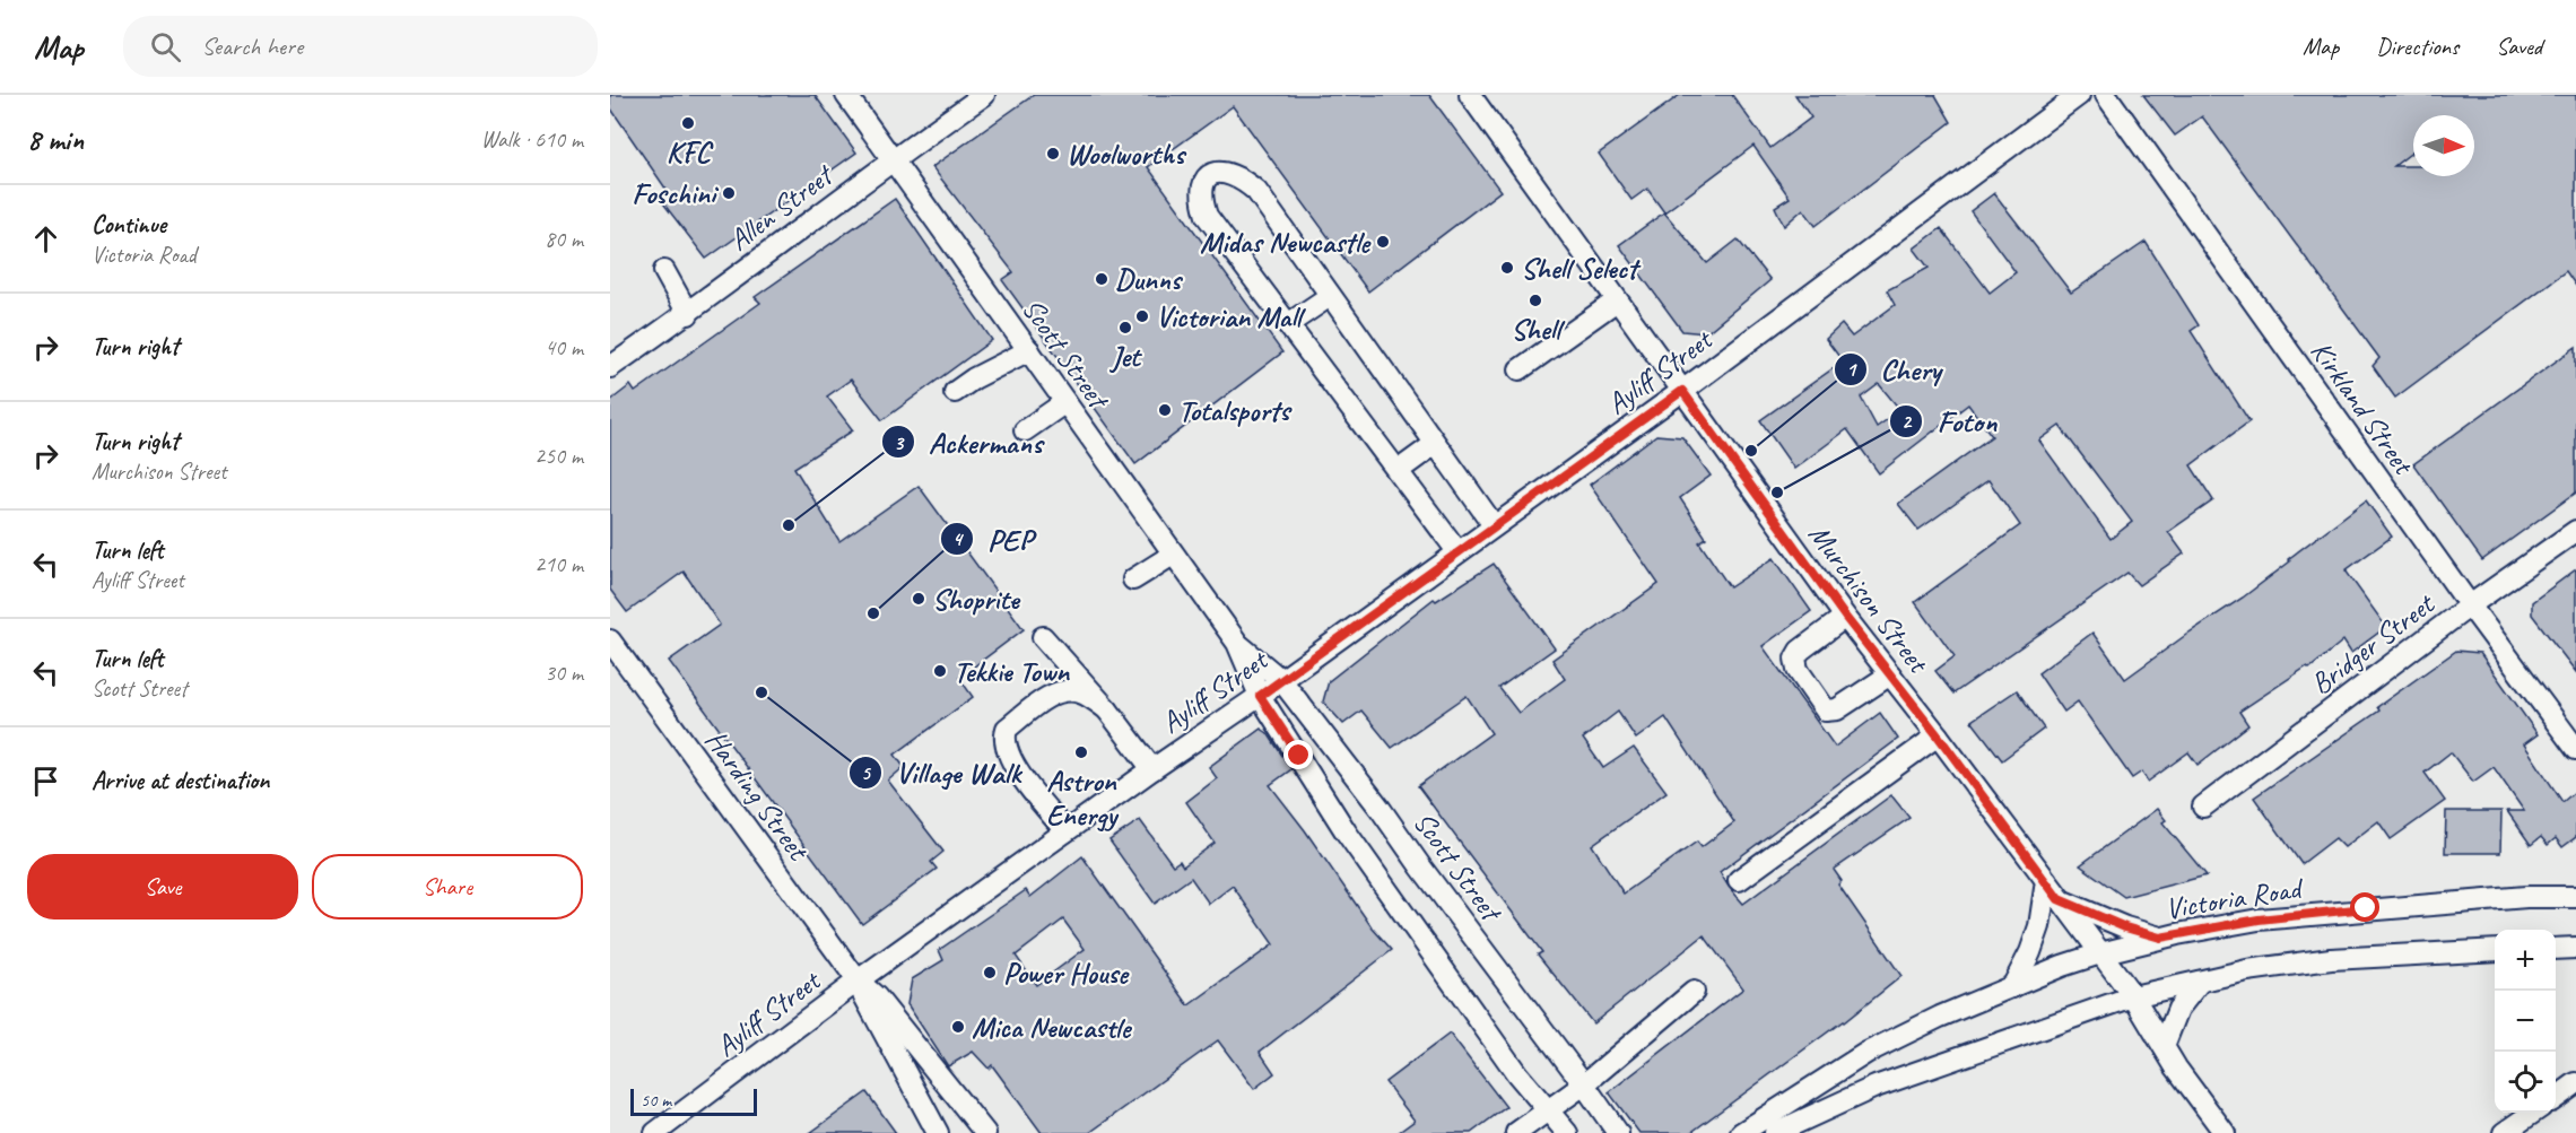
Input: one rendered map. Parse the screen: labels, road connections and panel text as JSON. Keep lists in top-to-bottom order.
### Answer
{
  "streets": {
    "street": [
      "Allen Street",
      "Scott Street",
      "Ayliff Street",
      "Kirkland Street",
      "Murchison Street",
      "Bridger Street",
      "Harding Street",
      "Victoria Road"
    ]
  },
  "crossings": [
    ["Allen Street", "Scott Street"],
    ["Scott Street", "Ayliff Street"],
    ["Ayliff Street", "Murchison Street"],
    ["Ayliff Street", "Harding Street"],
    ["Kirkland Street", "Bridger Street"],
    ["Murchison Street", "Victoria Road"]
  ],
  "places": [
    "KFC",
    "Woolworths",
    "Foschini",
    "Midas Newcastle",
    "Shell Select",
    "Dunns",
    "Shell",
    "Victorian Mall",
    "Jet",
    "Totalsports",
    "Chery",
    "Foton",
    "Ackermans",
    "Shoprite",
    "PEP",
    "Tekkie Town",
    "Village Walk",
    "Astron Energy",
    "Power House",
    "Mica Newcastle"
  ],
  "scale_bar": "50 m",
  "north": "right",
  "page": {
    "header": "Map",
    "search": "Search here",
    "nav": ["Map", "Directions", "Saved"],
    "heading": ["8 min", "Walk · 610 m"],
    "list": [
      ["Continue", "Victoria Road", "80 m"],
      ["Turn right", "40 m"],
      ["Turn right", "Murchison Street", "250 m"],
      ["Turn left", "Ayliff Street", "210 m"],
      ["Turn left", "Scott Street", "30 m"],
      "Arrive at destination"
    ],
    "buttons": ["Save", "Share"],
    "map_buttons": ["+", "−"],
    "scale": "50 m"
  }
}
